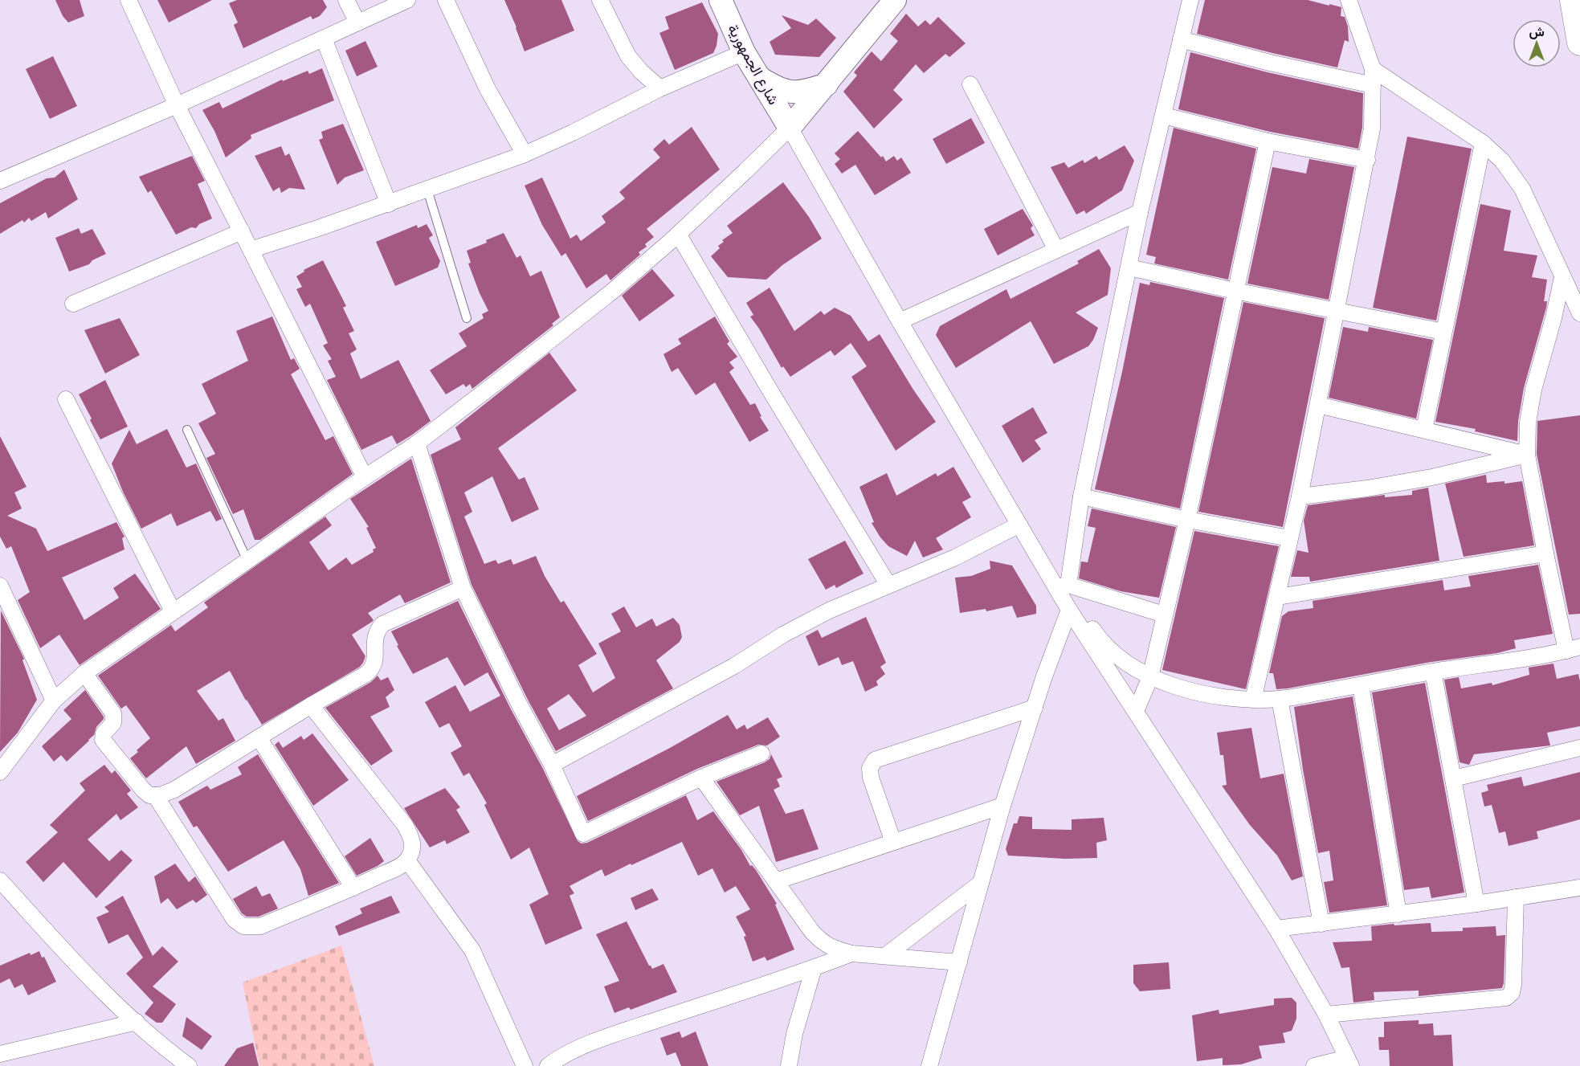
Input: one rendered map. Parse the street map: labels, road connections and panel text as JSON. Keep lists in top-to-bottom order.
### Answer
{
  "streets": {
    "main road": ["شارع الجمهورية"]
  },
  "north": "top"
}
